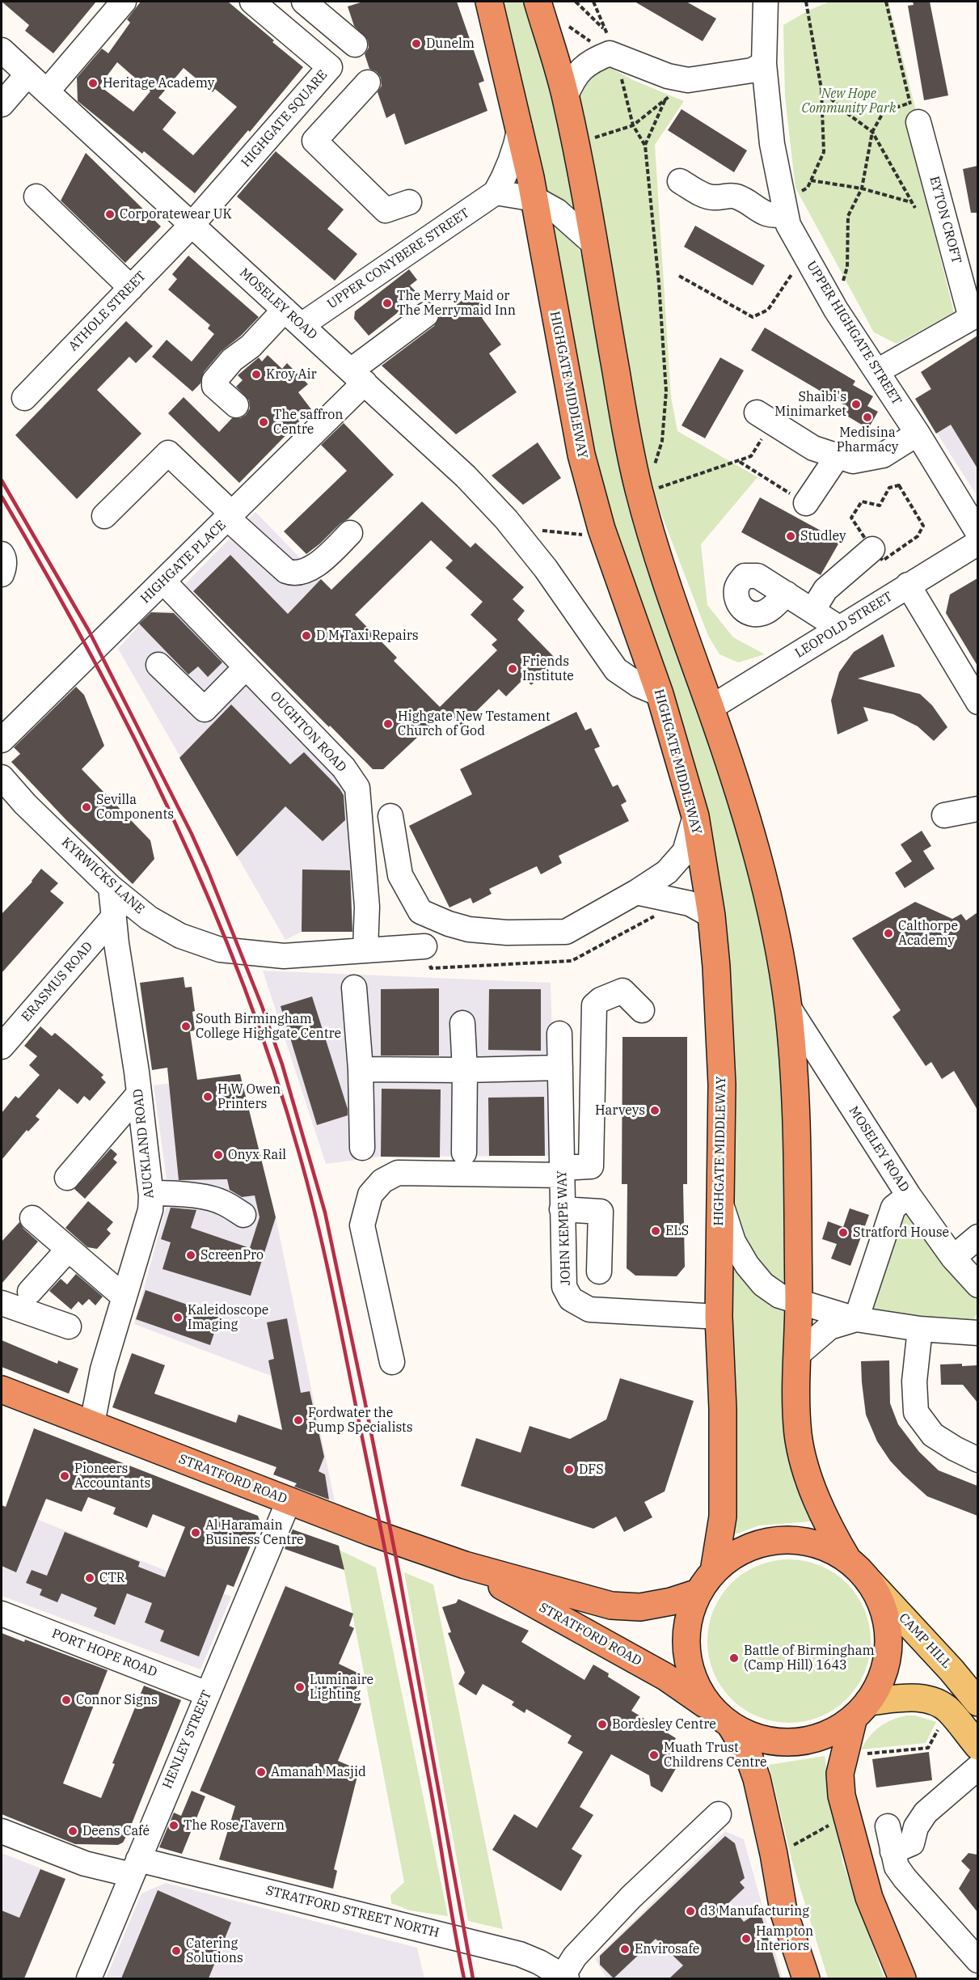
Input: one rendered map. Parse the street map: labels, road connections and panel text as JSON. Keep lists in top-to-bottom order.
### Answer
{
  "streets": {
    "highway": ["HIGHGATE MIDDLEWAY", "STRATFORD ROAD"],
    "main road": ["CAMP HILL"],
    "street": [
      "HIGHGATE SQUARE",
      "EYTON CROFT",
      "UPPER CONYBERE STREET",
      "MOSELEY ROAD",
      "ATHOLE STREET",
      "UPPER HIGHGATE STREET",
      "HIGHGATE PLACE",
      "LEOPOLD STREET",
      "OUGHTON ROAD",
      "KYRWICKS LANE",
      "ERASMUS ROAD",
      "AUCKLAND ROAD",
      "JOHN KEMPE WAY",
      "PORT HOPE ROAD",
      "HENLEY STREET",
      "STRATFORD STREET NORTH"
    ]
  },
  "crossings": [
    ["HIGHGATE SQUARE", "MOSELEY ROAD"],
    ["HIGHGATE SQUARE", "ATHOLE STREET"],
    ["UPPER CONYBERE STREET", "MOSELEY ROAD"],
    ["UPPER CONYBERE STREET", "HIGHGATE MIDDLEWAY"],
    ["MOSELEY ROAD", "ATHOLE STREET"],
    ["MOSELEY ROAD", "HIGHGATE MIDDLEWAY"],
    ["MOSELEY ROAD", "HIGHGATE PLACE"],
    ["HIGHGATE MIDDLEWAY", "JOHN KEMPE WAY"],
    ["HIGHGATE PLACE", "OUGHTON ROAD"],
    ["OUGHTON ROAD", "KYRWICKS LANE"],
    ["KYRWICKS LANE", "AUCKLAND ROAD"],
    ["ERASMUS ROAD", "AUCKLAND ROAD"],
    ["AUCKLAND ROAD", "STRATFORD ROAD"],
    ["STRATFORD ROAD", "HENLEY STREET"],
    ["PORT HOPE ROAD", "HENLEY STREET"],
    ["HENLEY STREET", "STRATFORD STREET NORTH"]
  ],
  "parks": ["New Hope Community Park"],
  "places": [
    "Dunelm",
    "Heritage Academy",
    "Corporatewear UK",
    "The Merry Maid or The Merrymaid Inn",
    "Kroy Air",
    "Shaibi's Minimarket",
    "Medisina Pharmacy",
    "The saffron Centre",
    "Studley",
    "D M Taxi Repairs",
    "Friends Institute",
    "Highgate New Testament Church of God",
    "Sevilla Components",
    "Calthorpe Academy",
    "South Birmingham College Highgate Centre",
    "H W Owen Printers",
    "Harveys",
    "Onyx Rail",
    "ELS",
    "Stratford House",
    "ScreenPro",
    "Kaleidoscope Imaging",
    "Fordwater the Pump Specialists",
    "DFS",
    "Pioneers Accountants",
    "Al Haramain Business Centre",
    "CTR",
    "Battle of Birmingham (Camp Hill) 1643",
    "Luminaire Lighting",
    "Connor Signs",
    "Bordesley Centre",
    "Muath Trust Childrens Centre",
    "Amanah Masjid",
    "The Rose Tavern",
    "Deens Café",
    "d3 Manufacturing",
    "Hampton Interiors",
    "Envirosafe",
    "Catering Solutions"
  ]
}
